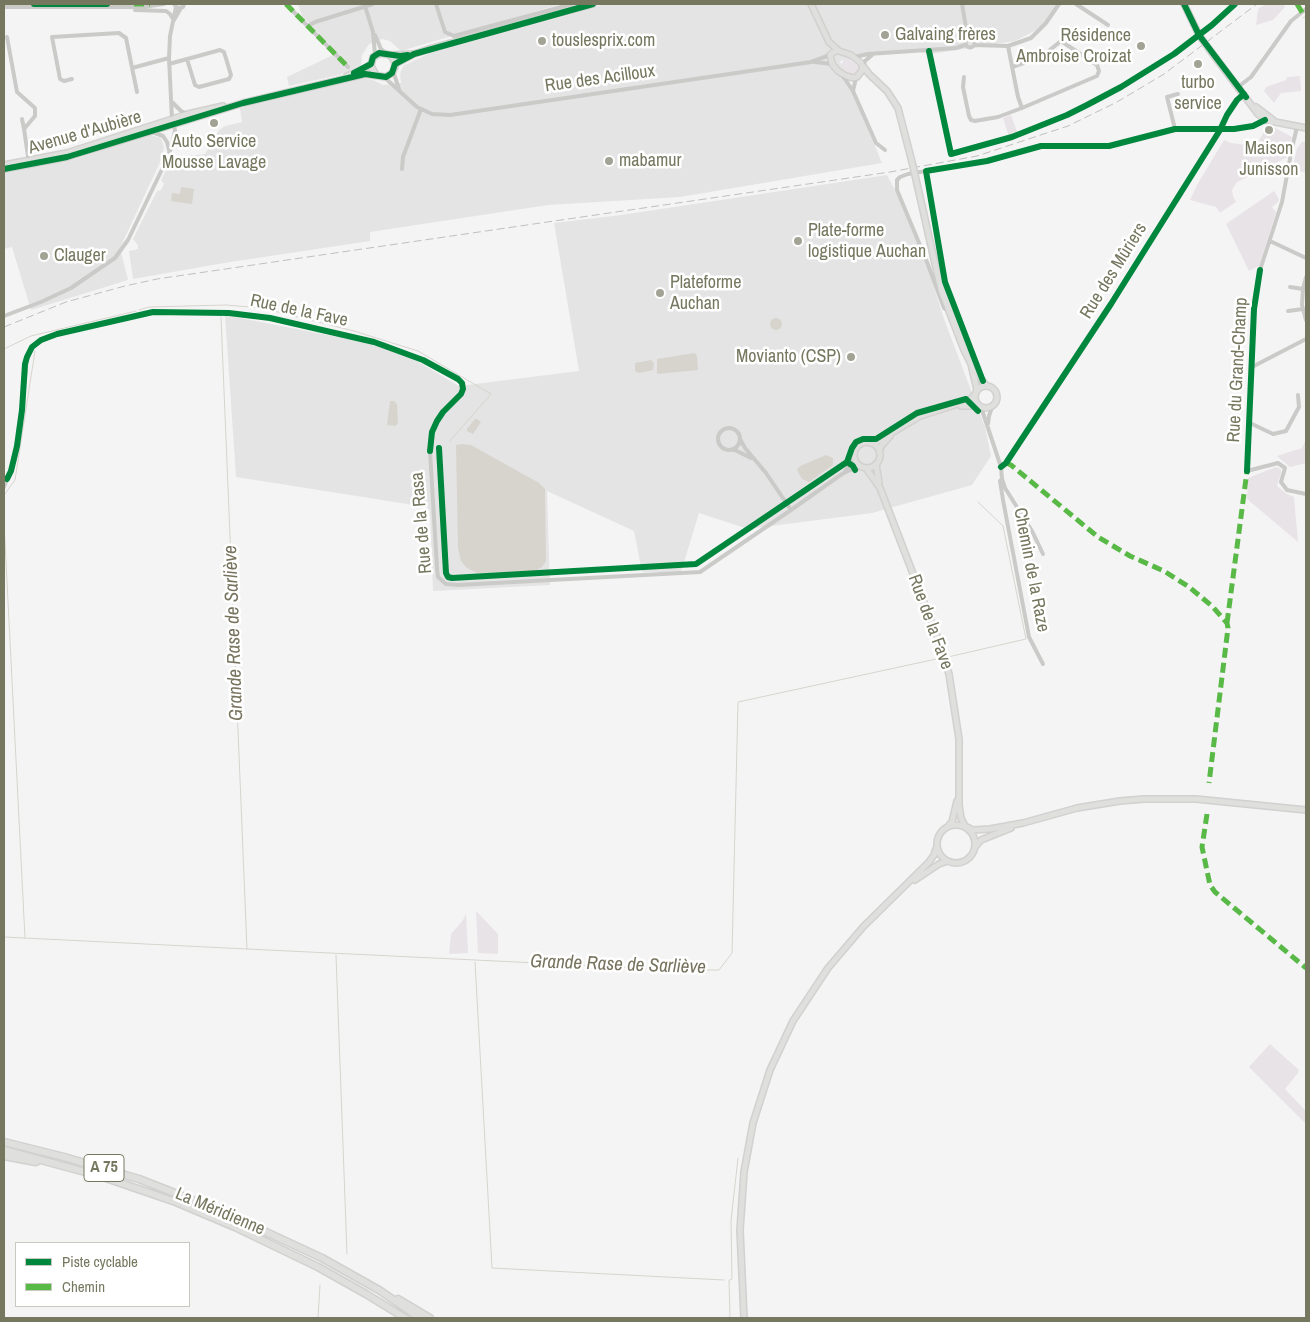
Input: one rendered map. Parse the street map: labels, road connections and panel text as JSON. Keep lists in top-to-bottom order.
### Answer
{
  "streets": {
    "highway": ["A 75", "La Méridienne"],
    "main road": ["Avenue d'Aubière", "Rue de la Fave"],
    "street": [
      "Rue des Acilloux",
      "Rue des Mûriers",
      "Rue du Grand-Champ",
      "Rue de la Rasa",
      "Chemin de la Raze"
    ]
  },
  "crossings": [
    ["Rue des Mûriers", "Chemin de la Raze"],
    ["Rue de la Fave", "Rue de la Rasa"]
  ],
  "water": ["Grande Rase de Sarliève"],
  "places": [
    "Galvaing frères",
    "touslesprix.com",
    "Résidence Ambroise Croizat",
    "turbo service",
    "Auto Service Mousse Lavage",
    "Maison Junisson",
    "mabamur",
    "Plate-forme logistique Auchan",
    "Clauger",
    "Plateforme Auchan",
    "Movianto (CSP)"
  ],
  "legend": ["Piste cyclable", "Chemin"]
}
